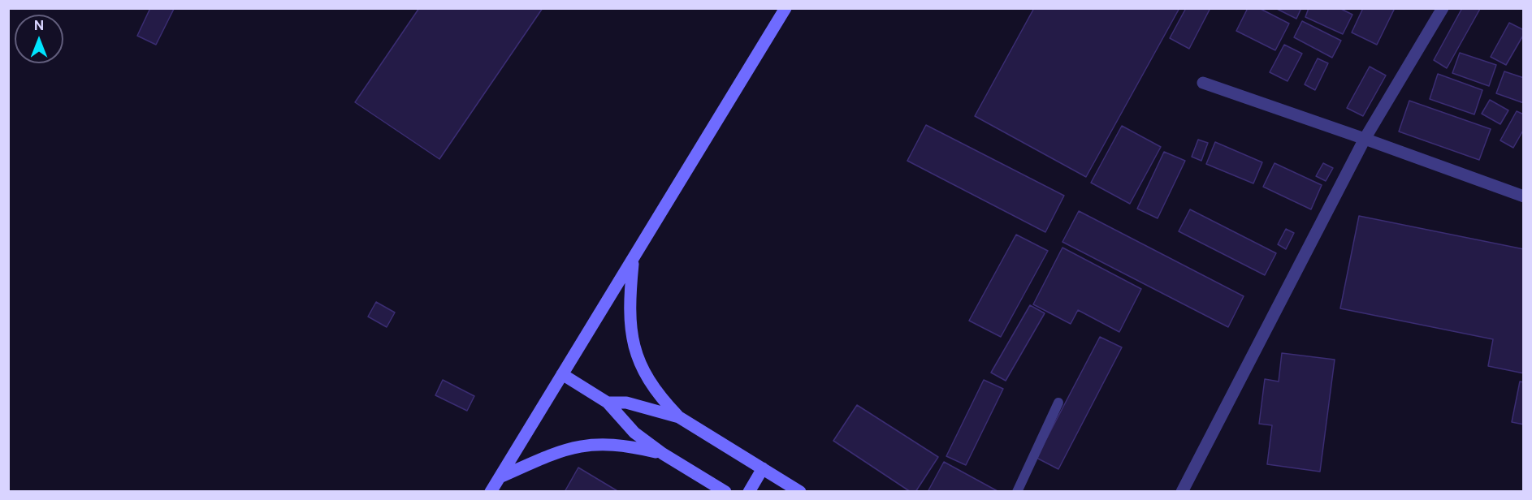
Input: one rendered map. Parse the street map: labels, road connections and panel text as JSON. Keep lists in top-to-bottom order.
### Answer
{
  "north": "top"
}
